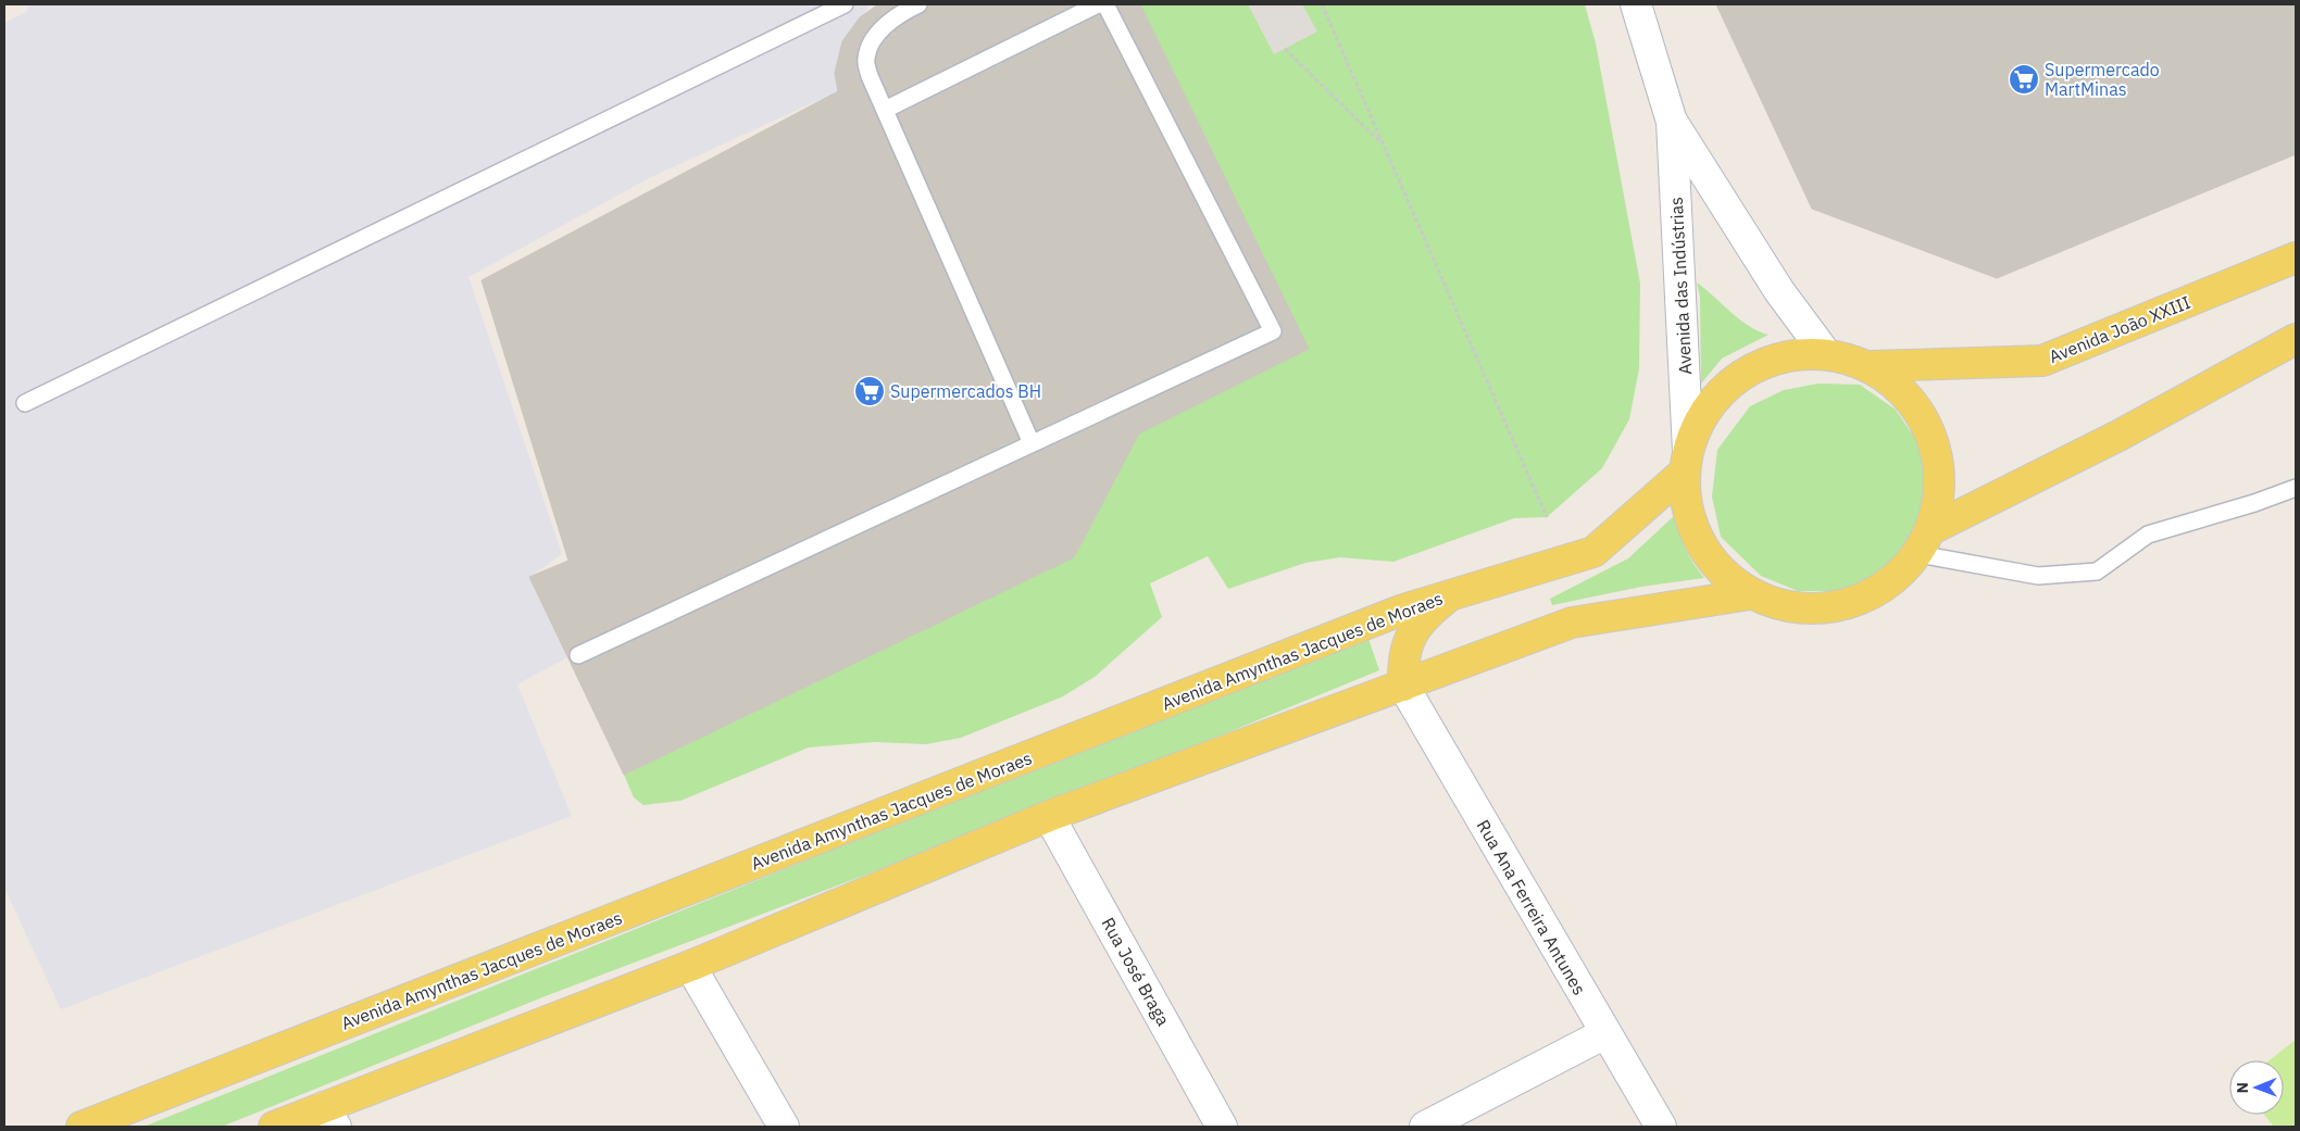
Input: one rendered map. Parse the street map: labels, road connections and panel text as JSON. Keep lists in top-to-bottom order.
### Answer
{
  "streets": {
    "main road": ["Avenida João XXIII", "Avenida Amynthas Jacques de Moraes"],
    "street": ["Avenida das Indústrias", "Rua Ana Ferreira Antunes", "Rua José Braga"]
  },
  "crossings": [
    ["Avenida das Indústrias", "Avenida Amynthas Jacques de Moraes"]
  ],
  "places": {
    "supermarket": ["Supermercado MartMinas", "Supermercados BH"]
  },
  "north": "left"
}
